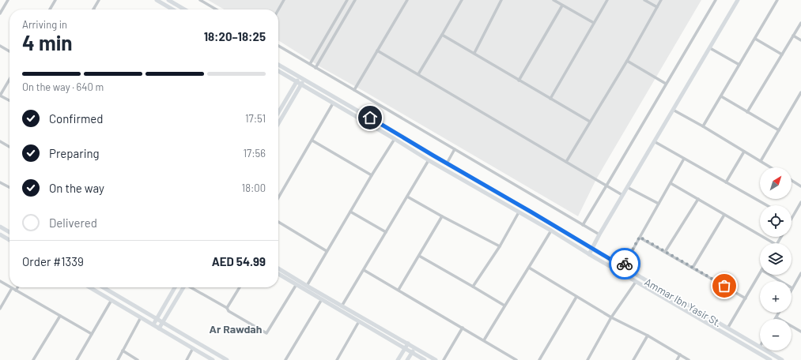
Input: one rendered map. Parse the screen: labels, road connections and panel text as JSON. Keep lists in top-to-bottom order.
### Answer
{
  "streets": {
    "street": ["Ammar Ibn Yasir St."]
  },
  "districts": ["Ar Rawdah"],
  "north": "top right",
  "page": {
    "heading": ["4 min", "Arriving in", "18:20–18:25"],
    "panel": ["Order #1339", "AED 54.99"],
    "bar": "On the way · 640 m",
    "list": [
      ["Confirmed", "17:51"],
      ["Preparing", "17:56"],
      ["On the way", "18:00"],
      "Delivered"
    ],
    "map_buttons": ["+", "−"]
  }
}
